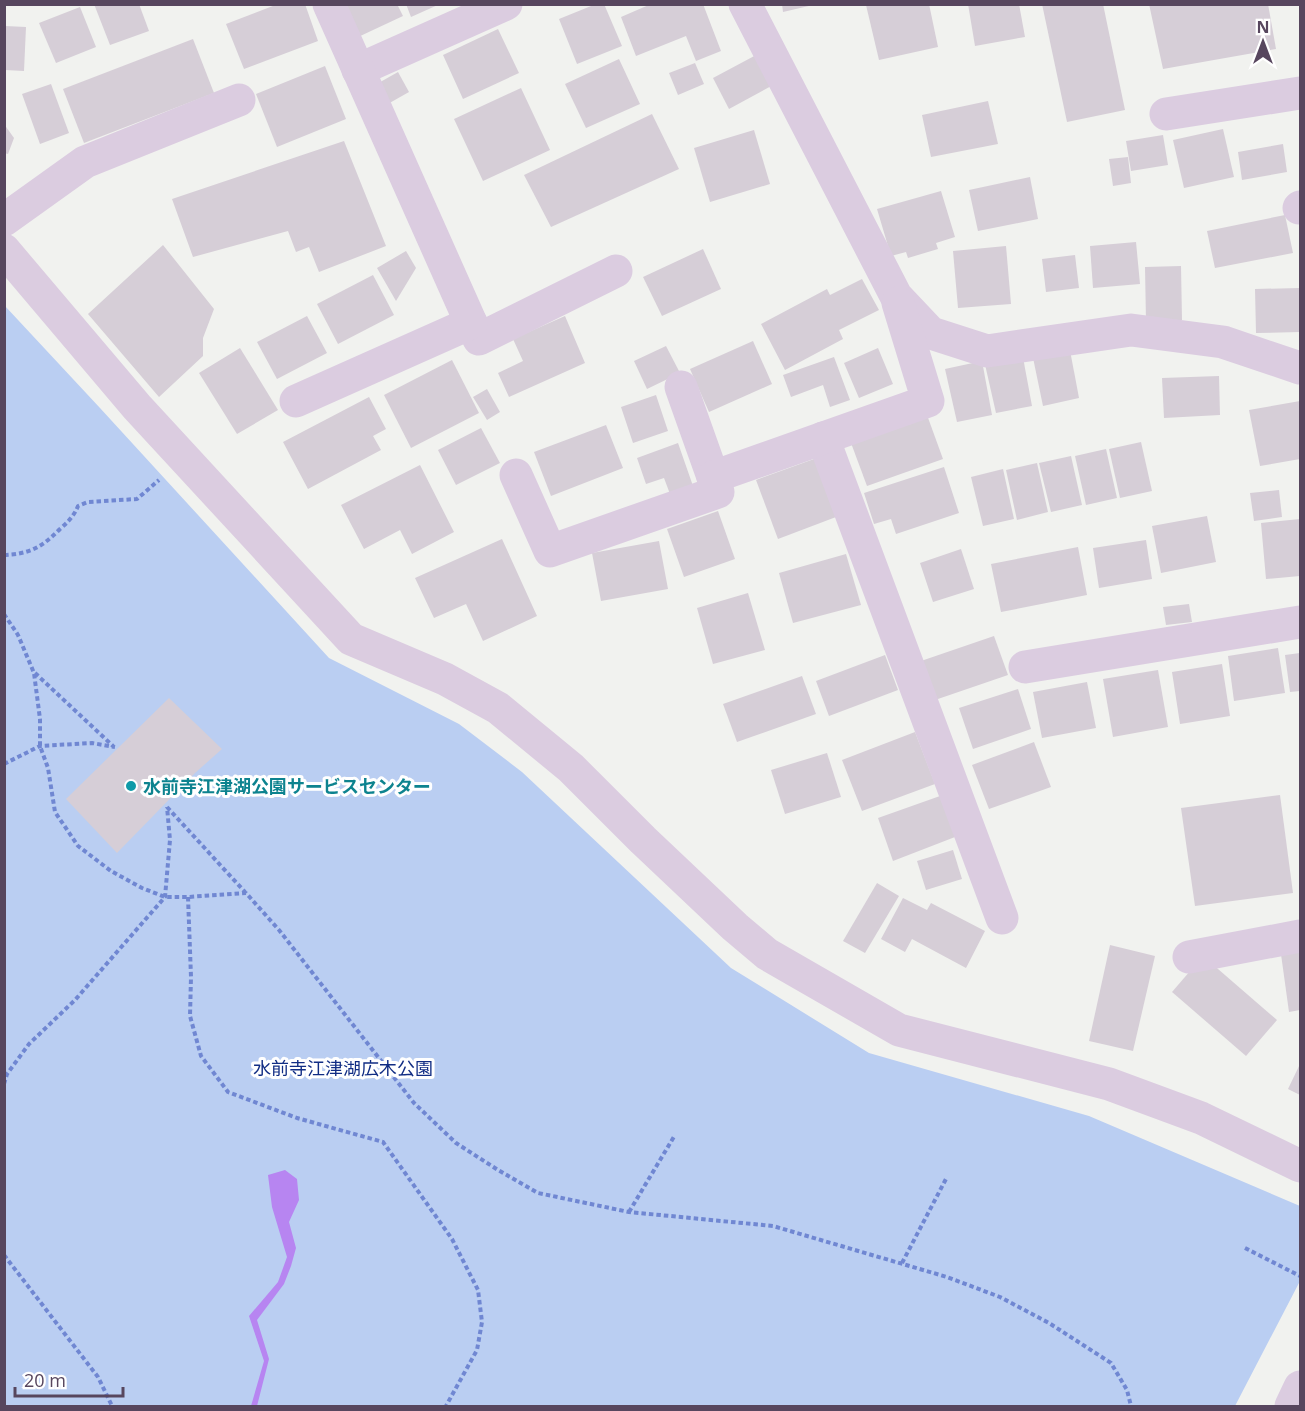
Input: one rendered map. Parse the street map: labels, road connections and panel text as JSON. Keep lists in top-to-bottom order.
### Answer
{
  "parks": ["水前寺江津湖広木公園"],
  "places": ["水前寺江津湖公園サービスセンター"],
  "scale_bar": "20 m",
  "north": "top"
}
